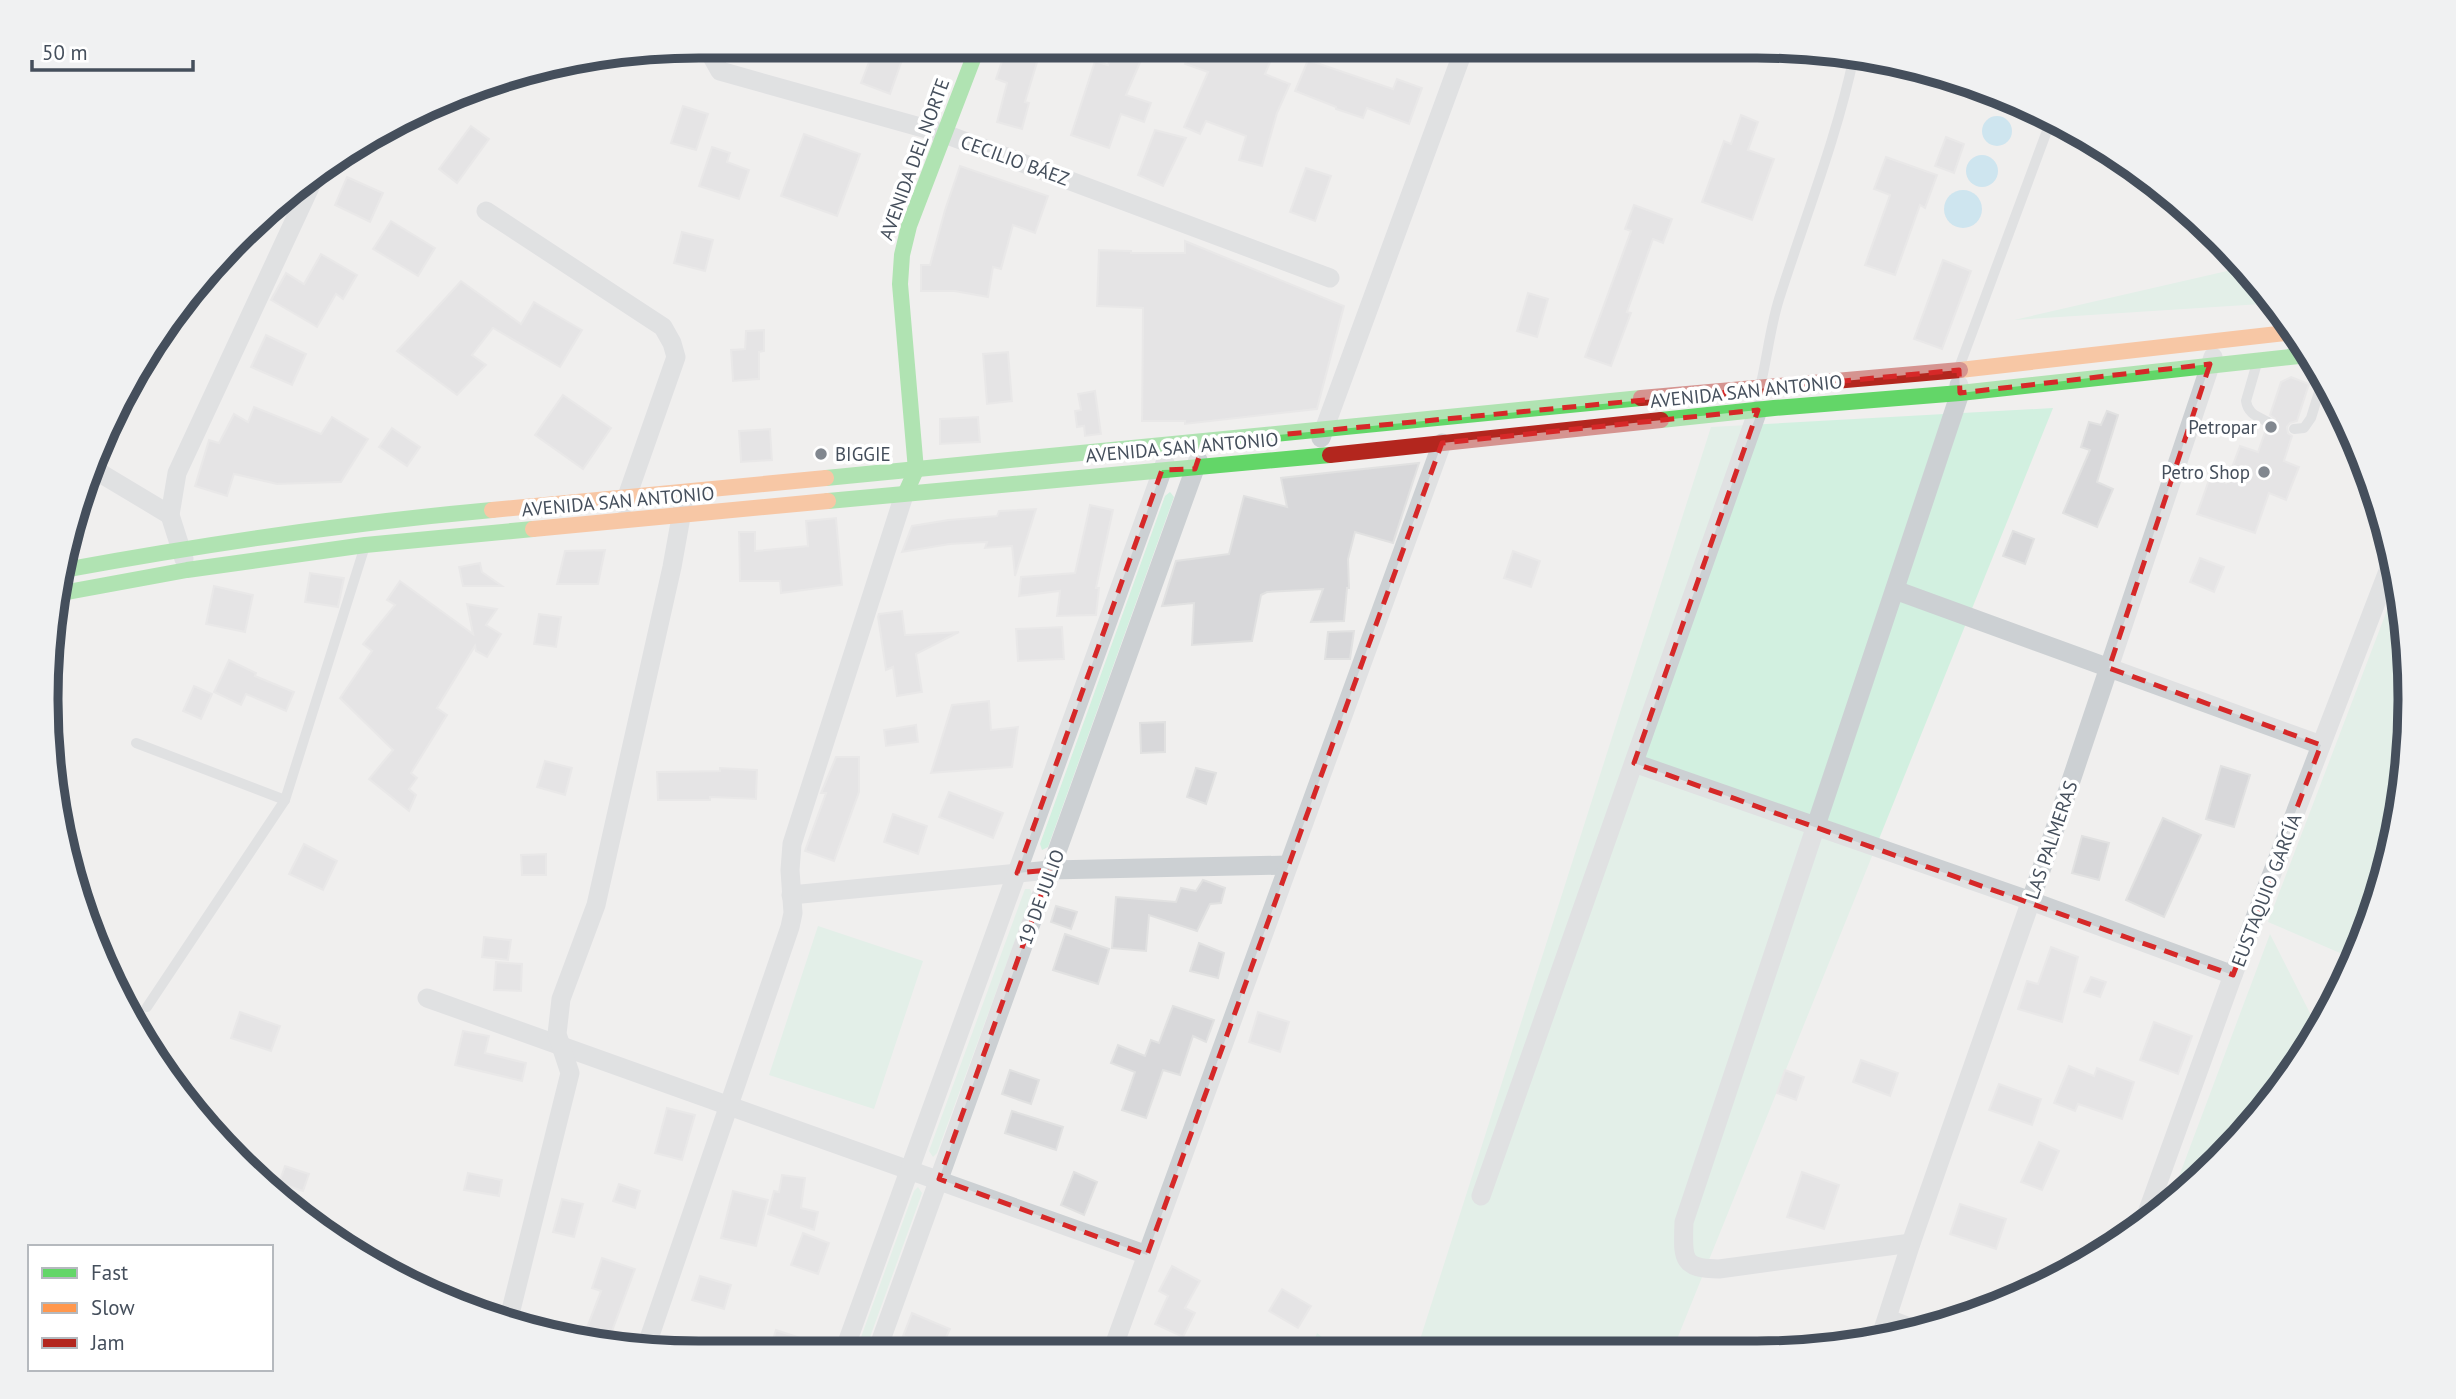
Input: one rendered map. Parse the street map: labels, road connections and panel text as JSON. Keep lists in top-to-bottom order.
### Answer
{
  "streets": {
    "main road": ["AVENIDA DEL NORTE", "AVENIDA SAN ANTONIO"],
    "street": [
      "CECILIO BÁEZ",
      "LAS PALMERAS",
      "EUSTAQUIO GARCÍA",
      "19 DE JULIO"
    ]
  },
  "crossings": [
    ["AVENIDA DEL NORTE", "CECILIO BÁEZ"],
    ["AVENIDA DEL NORTE", "AVENIDA SAN ANTONIO"],
    ["AVENIDA SAN ANTONIO", "LAS PALMERAS"],
    ["AVENIDA SAN ANTONIO", "19 DE JULIO"]
  ],
  "places": ["Petropar", "BIGGIE", "Petro Shop"],
  "legend": ["Fast", "Slow", "Jam"],
  "scale_bar": "50 m"
}
